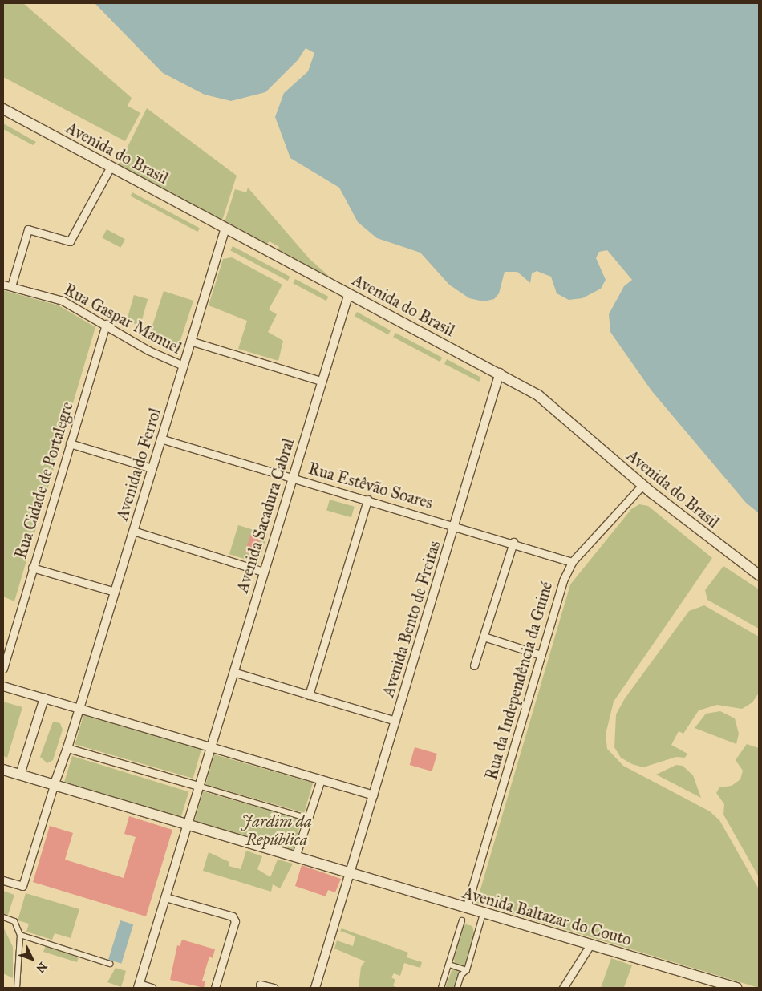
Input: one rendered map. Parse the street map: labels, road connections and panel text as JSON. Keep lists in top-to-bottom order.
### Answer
{
  "streets": {
    "main road": ["Avenida do Brasil", "Avenida Baltazar do Couto"],
    "street": [
      "Rua Gaspar Manuel",
      "Avenida do Ferrol",
      "Rua Cidade de Portalegre",
      "Rua Estêvão Soares",
      "Avenida Sacadura Cabral",
      "Avenida Bento de Freitas",
      "Rua da Independência da Guiné"
    ]
  },
  "crossings": [
    ["Avenida do Brasil", "Avenida do Ferrol"],
    ["Avenida do Brasil", "Avenida Sacadura Cabral"],
    ["Avenida do Brasil", "Avenida Bento de Freitas"],
    ["Avenida do Brasil", "Rua da Independência da Guiné"],
    ["Rua Gaspar Manuel", "Avenida do Ferrol"],
    ["Rua Gaspar Manuel", "Rua Cidade de Portalegre"],
    ["Avenida do Ferrol", "Rua Estêvão Soares"],
    ["Avenida do Ferrol", "Avenida Baltazar do Couto"],
    ["Rua Estêvão Soares", "Avenida Sacadura Cabral"],
    ["Rua Estêvão Soares", "Avenida Bento de Freitas"],
    ["Rua Estêvão Soares", "Rua da Independência da Guiné"],
    ["Avenida Sacadura Cabral", "Avenida Baltazar do Couto"],
    ["Avenida Bento de Freitas", "Avenida Baltazar do Couto"],
    ["Rua da Independência da Guiné", "Avenida Baltazar do Couto"]
  ],
  "parks": ["Jardim da República"],
  "north": "bottom right"
}
